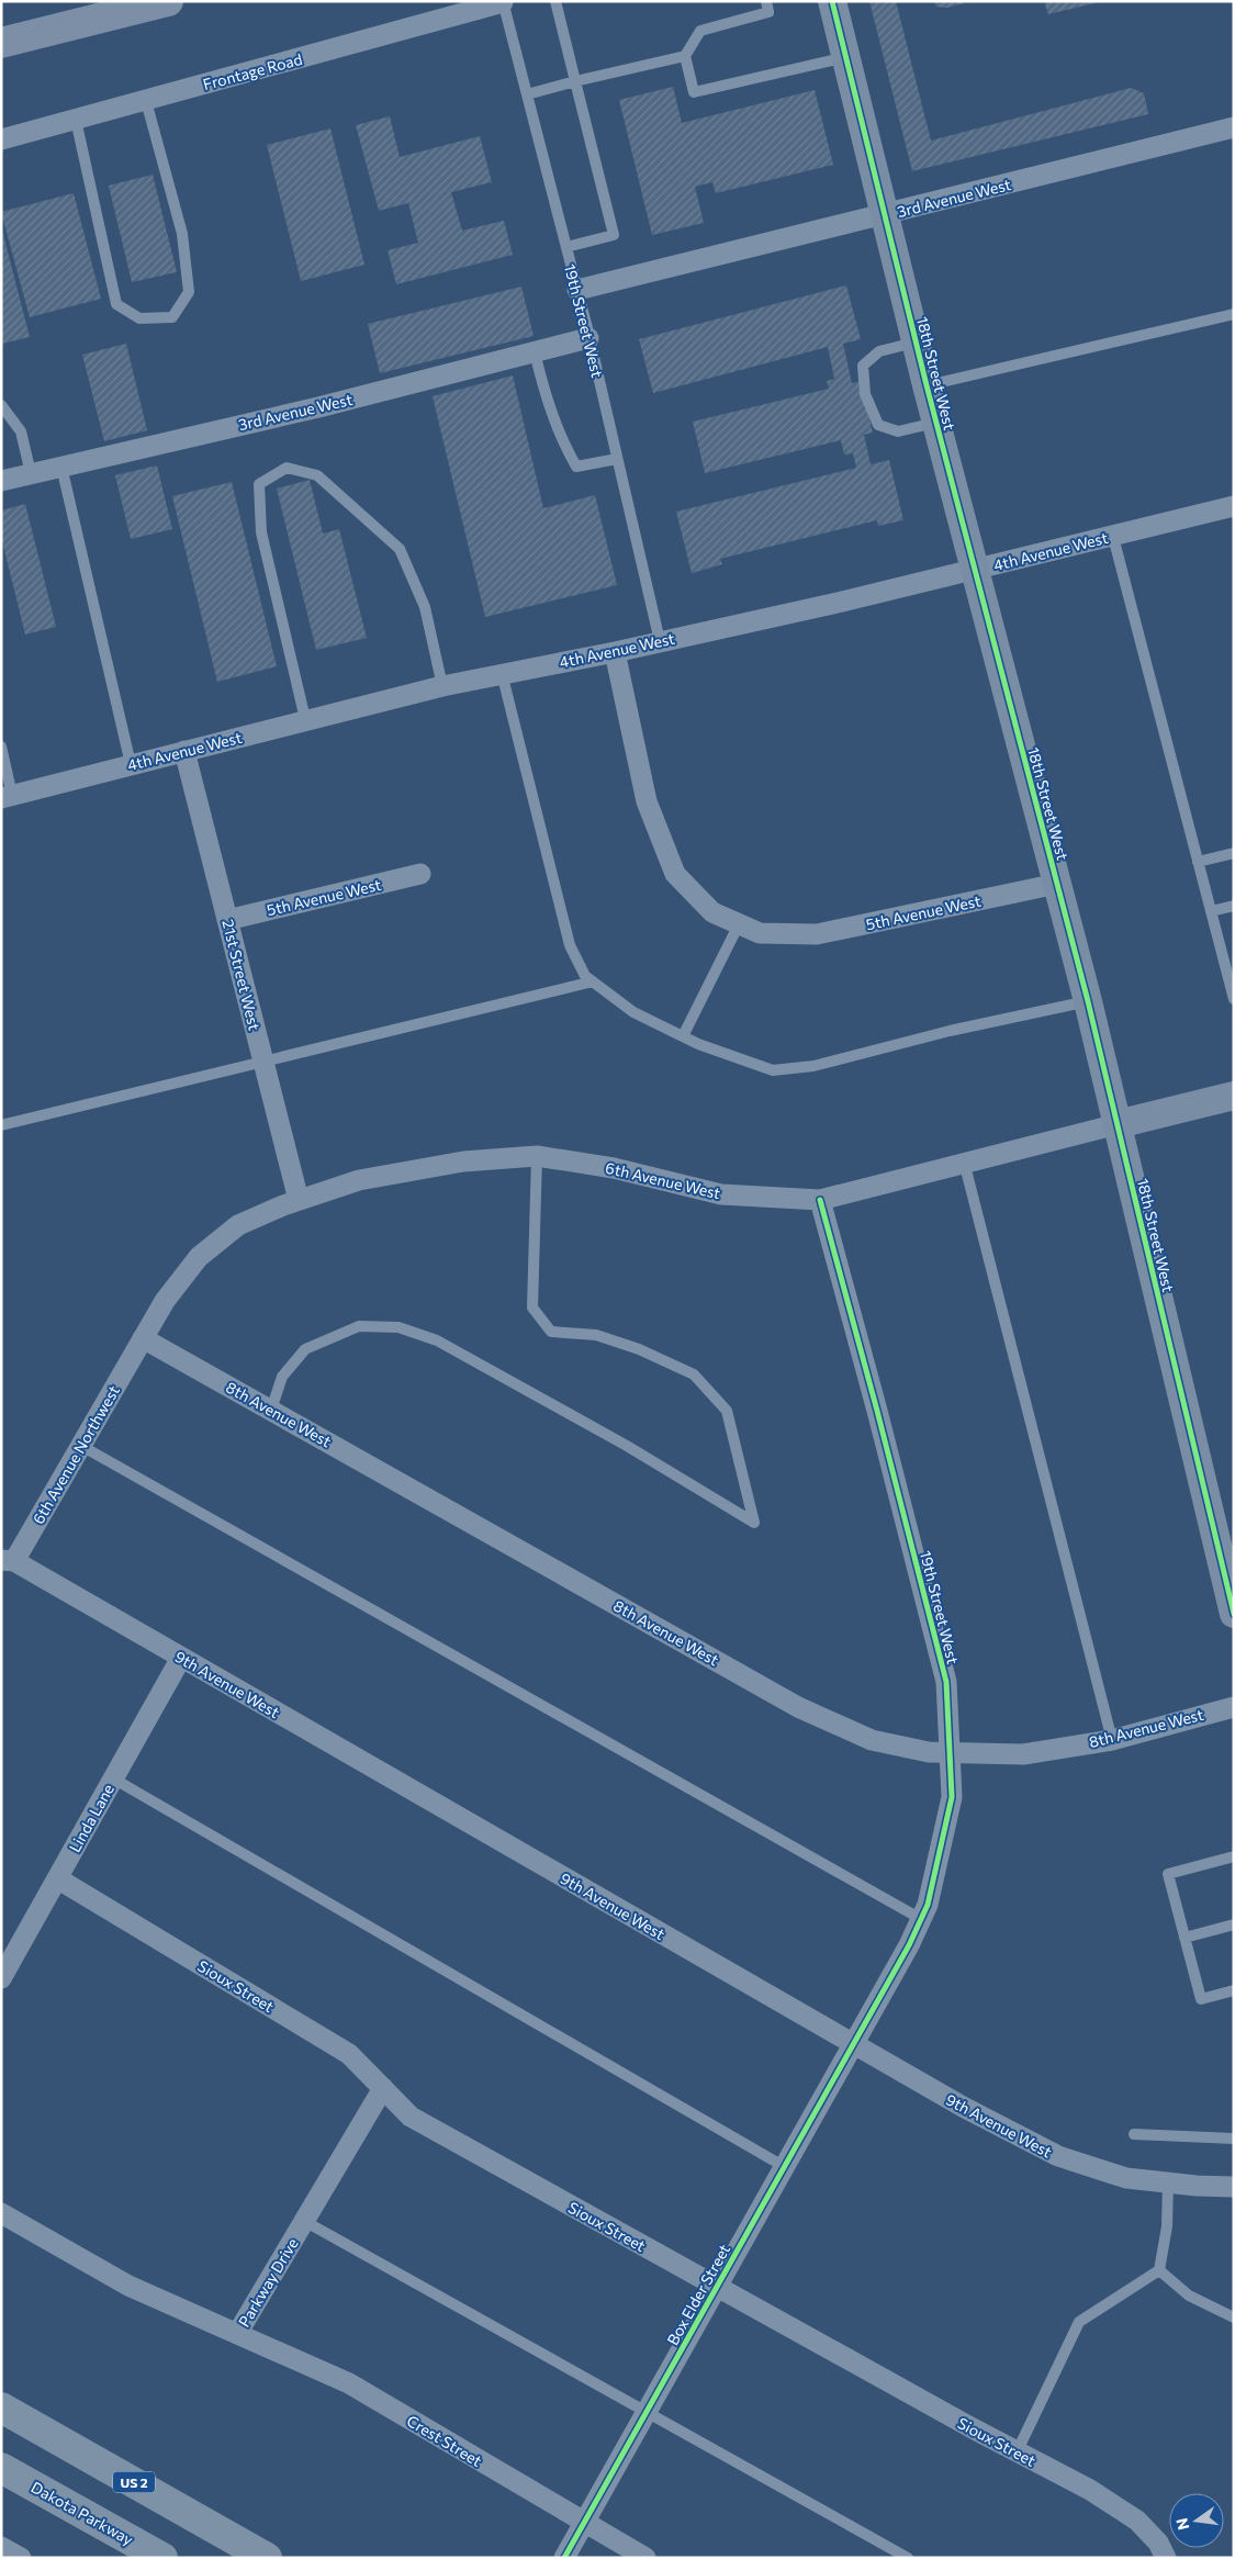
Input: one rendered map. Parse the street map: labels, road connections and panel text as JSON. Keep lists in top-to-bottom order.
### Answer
{
  "streets": {
    "highway": ["US 2", "Dakota Parkway"],
    "street": [
      "Frontage Road",
      "3rd Avenue West",
      "19th Street West",
      "18th Street West",
      "4th Avenue West",
      "5th Avenue West",
      "21st Street West",
      "6th Avenue West",
      "8th Avenue West",
      "6th Avenue Northwest",
      "9th Avenue West",
      "Linda Lane",
      "Sioux Street",
      "Parkway Drive",
      "Box Elder Street",
      "Crest Street"
    ]
  },
  "crossings": [
    ["Frontage Road", "19th Street West"],
    ["3rd Avenue West", "19th Street West"],
    ["3rd Avenue West", "18th Street West"],
    ["19th Street West", "4th Avenue West"],
    ["19th Street West", "6th Avenue West"],
    ["19th Street West", "8th Avenue West"],
    ["19th Street West", "9th Avenue West"],
    ["19th Street West", "Box Elder Street"],
    ["18th Street West", "4th Avenue West"],
    ["18th Street West", "5th Avenue West"],
    ["18th Street West", "6th Avenue West"],
    ["4th Avenue West", "21st Street West"],
    ["5th Avenue West", "21st Street West"],
    ["21st Street West", "6th Avenue West"],
    ["6th Avenue West", "8th Avenue West"],
    ["6th Avenue West", "6th Avenue Northwest"],
    ["8th Avenue West", "6th Avenue Northwest"],
    ["6th Avenue Northwest", "9th Avenue West"],
    ["9th Avenue West", "Linda Lane"],
    ["9th Avenue West", "Box Elder Street"],
    ["Linda Lane", "Sioux Street"],
    ["Sioux Street", "Parkway Drive"],
    ["Sioux Street", "Box Elder Street"],
    ["Parkway Drive", "Crest Street"],
    ["Box Elder Street", "Crest Street"]
  ],
  "north": "left"
}
